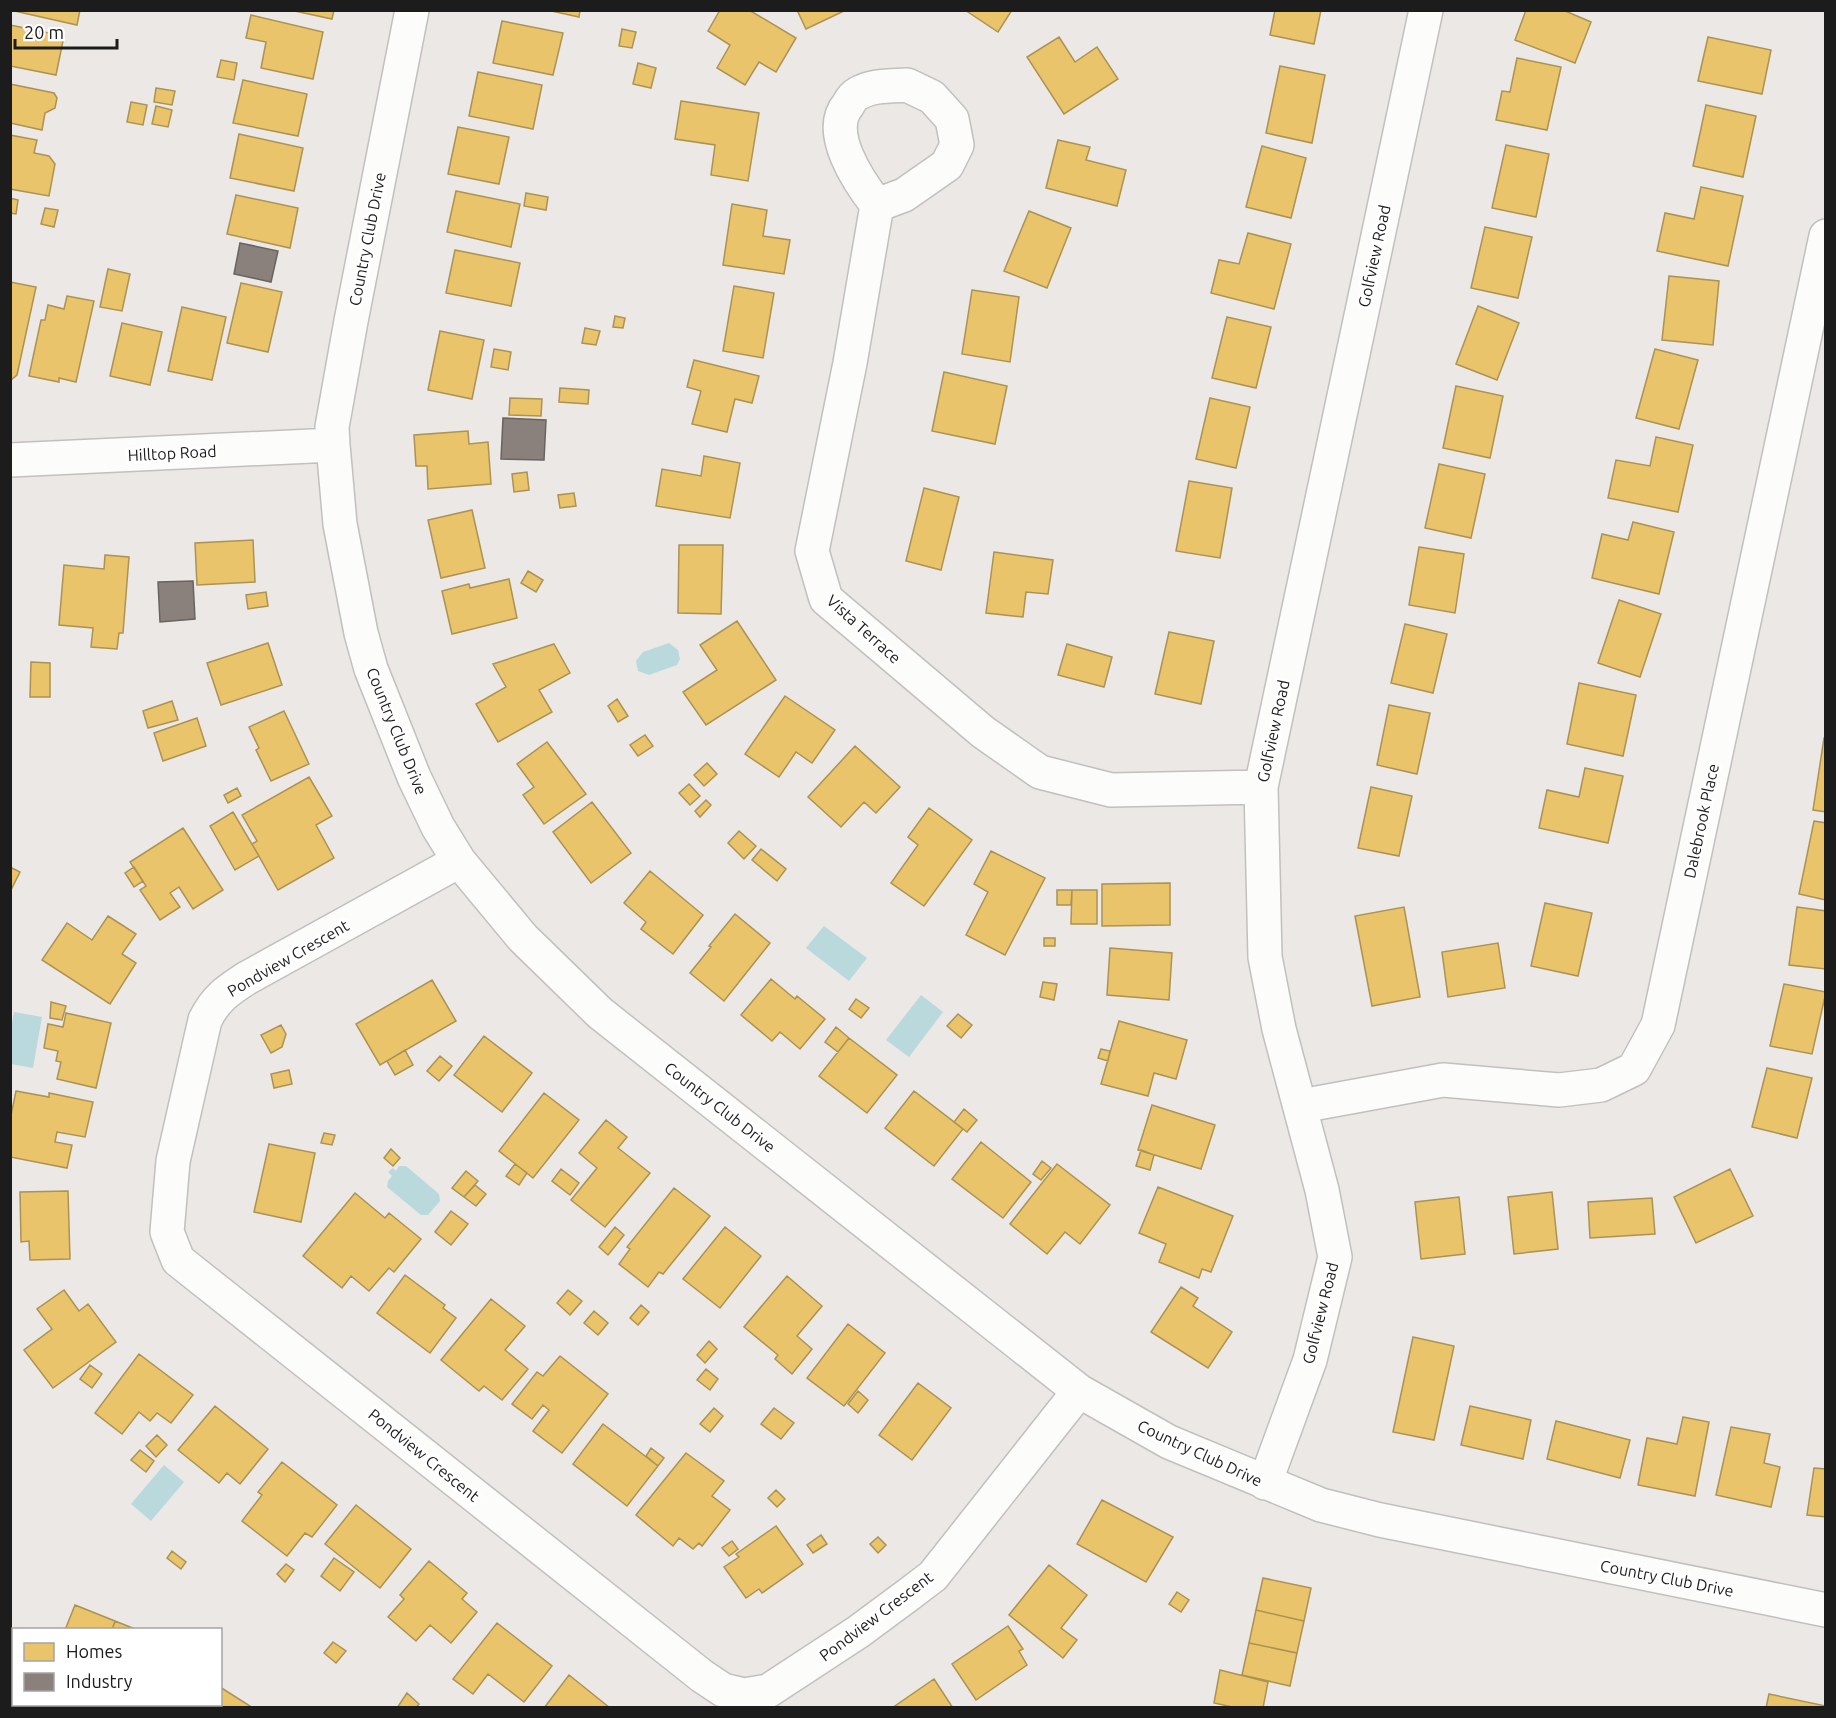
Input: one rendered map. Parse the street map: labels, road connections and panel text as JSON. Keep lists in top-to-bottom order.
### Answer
{
  "streets": {
    "street": [
      "Country Club Drive",
      "Golfview Road",
      "Hilltop Road",
      "Vista Terrace",
      "Dalebrook Place",
      "Pondview Crescent"
    ]
  },
  "crossings": [
    ["Country Club Drive", "Golfview Road"],
    ["Country Club Drive", "Hilltop Road"],
    ["Country Club Drive", "Pondview Crescent"],
    ["Golfview Road", "Vista Terrace"],
    ["Golfview Road", "Dalebrook Place"]
  ],
  "legend": ["Homes", "Industry"],
  "scale_bar": "20 m"
}
